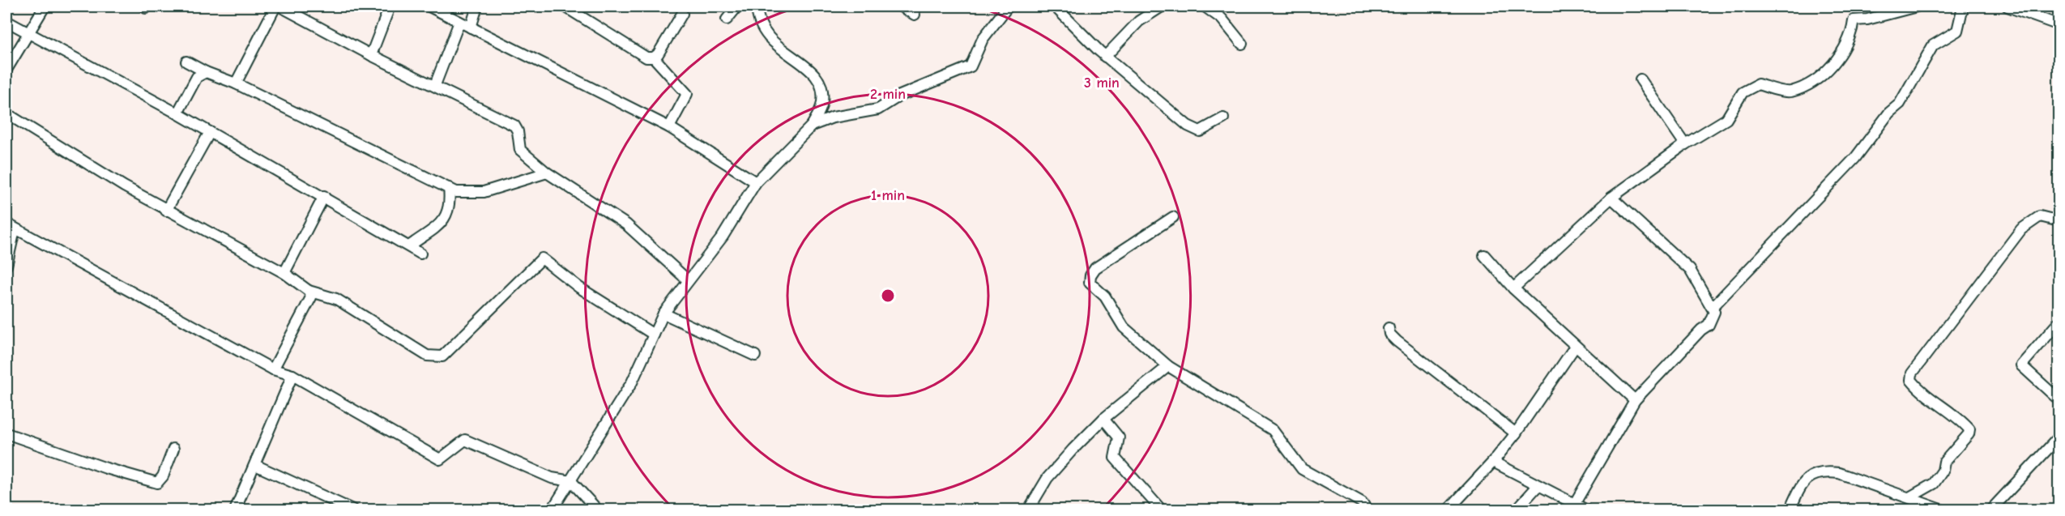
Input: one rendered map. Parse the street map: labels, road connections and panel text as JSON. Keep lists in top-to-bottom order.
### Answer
{
  "rings": ["3 min", "2 min", "1 min"]
}
